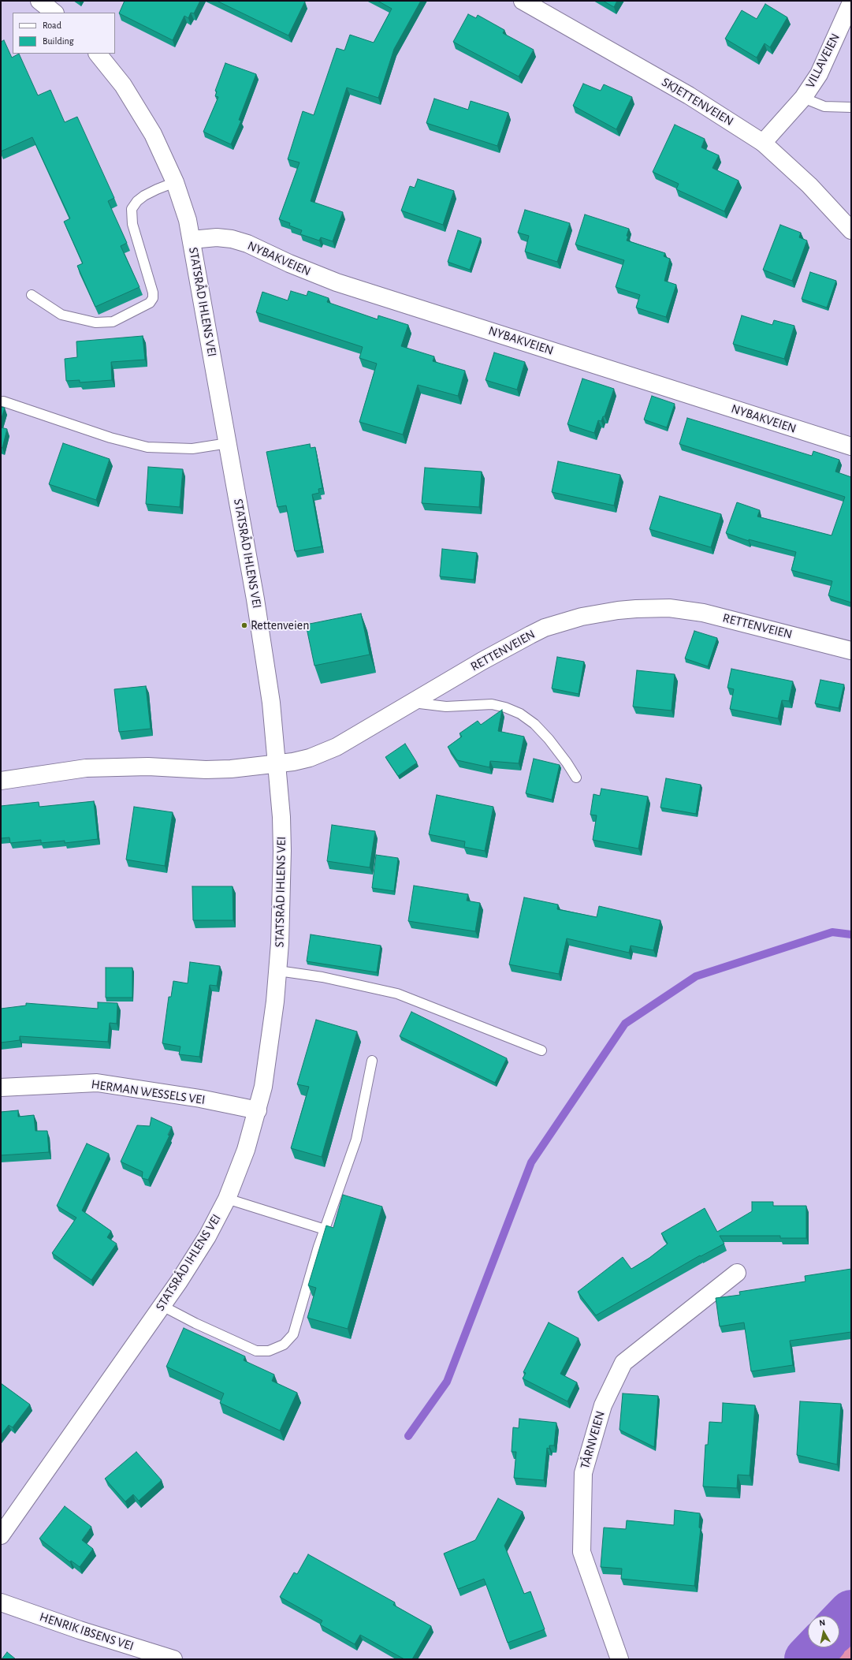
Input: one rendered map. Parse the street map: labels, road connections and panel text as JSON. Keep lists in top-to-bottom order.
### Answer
{
  "streets": {
    "street": [
      "VILLAVEIEN",
      "SKJETTENVEIEN",
      "NYBAKVEIEN",
      "STATSRÅD IHLENS VEI",
      "RETTENVEIEN",
      "HERMAN WESSELS VEI",
      "TÅRNVEIEN",
      "HENRIK IBSENS VEI"
    ]
  },
  "crossings": [
    ["VILLAVEIEN", "SKJETTENVEIEN"],
    ["NYBAKVEIEN", "STATSRÅD IHLENS VEI"],
    ["STATSRÅD IHLENS VEI", "RETTENVEIEN"],
    ["STATSRÅD IHLENS VEI", "HERMAN WESSELS VEI"]
  ],
  "places": ["Rettenveien"],
  "legend": ["Road", "Building"],
  "north": "top"
}
